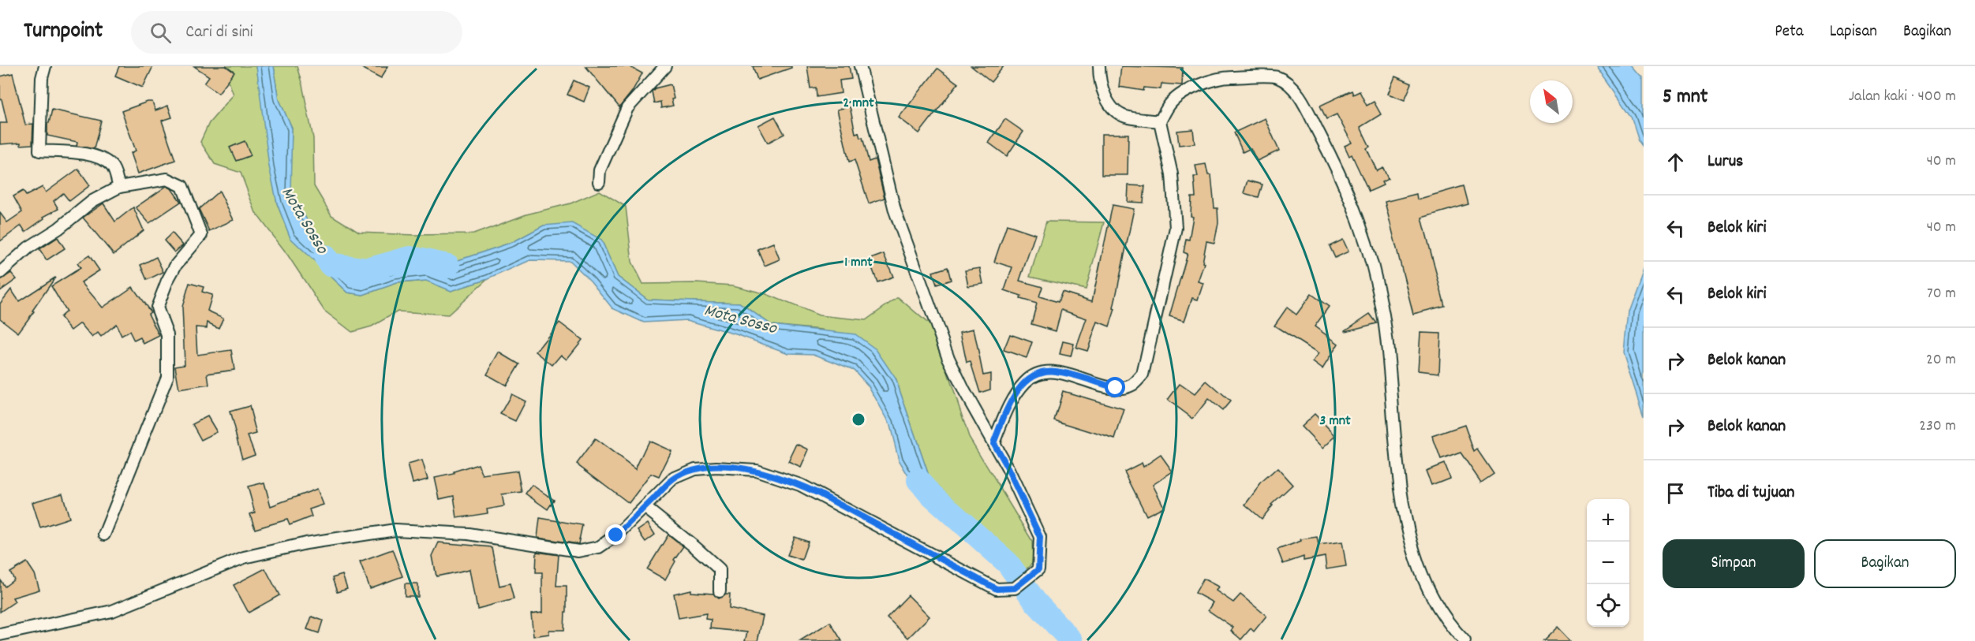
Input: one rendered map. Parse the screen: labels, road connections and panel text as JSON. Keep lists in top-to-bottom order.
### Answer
{
  "water": ["Mota Sosso"],
  "north": "top left",
  "page": {
    "header": "Turnpoint",
    "search": "Cari di sini",
    "nav": ["Peta", "Lapisan", "Bagikan"],
    "heading": ["5 mnt", "Jalan kaki · 400 m"],
    "list": [
      ["Lurus", "40 m"],
      ["Belok kiri", "40 m"],
      ["Belok kiri", "70 m"],
      ["Belok kanan", "20 m"],
      ["Belok kanan", "230 m"],
      "Tiba di tujuan"
    ],
    "map_buttons": ["+", "−"],
    "buttons": ["Simpan", "Bagikan"]
  },
  "rings": ["2 mnt", "1 mnt", "3 mnt"]
}
